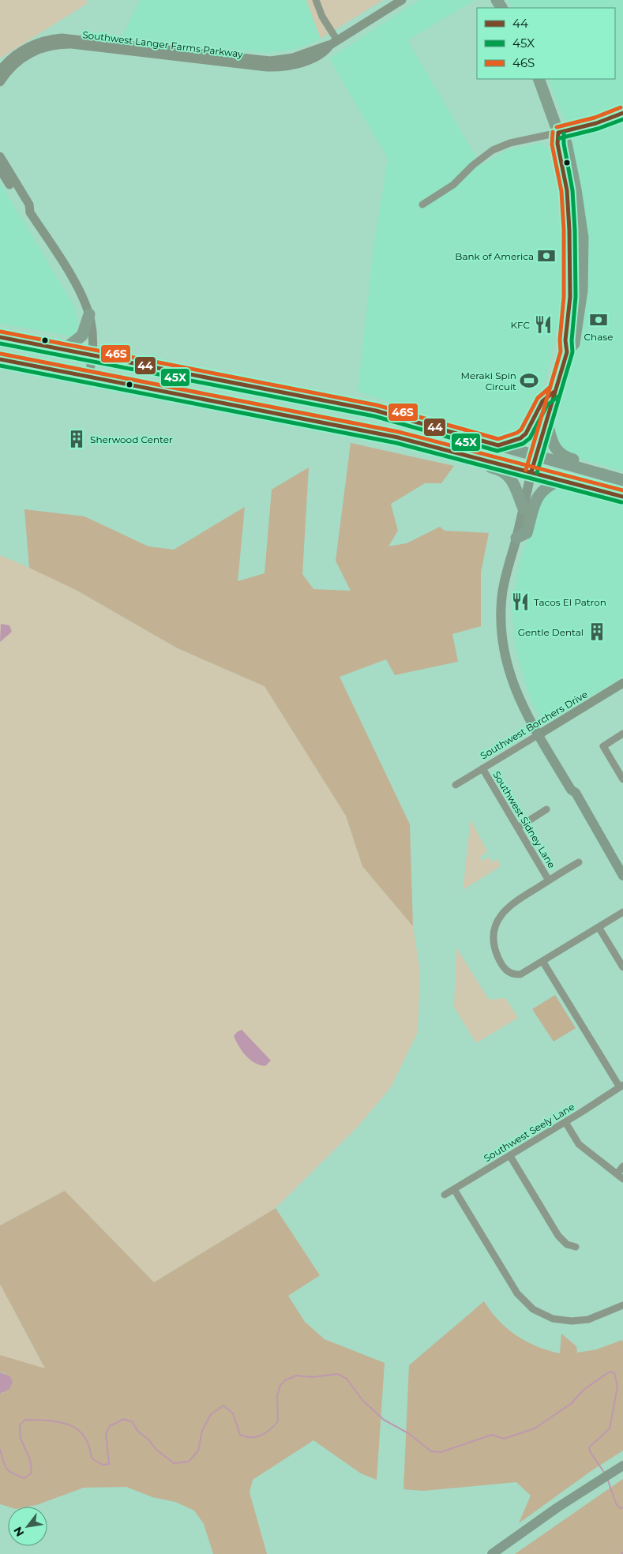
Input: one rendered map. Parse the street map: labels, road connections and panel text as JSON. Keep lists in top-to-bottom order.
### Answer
{
  "streets": {
    "street": [
      "Southwest Langer Farms Parkway",
      "Southwest Borchers Drive",
      "Southwest Sidney Lane",
      "Southwest Seely Lane"
    ]
  },
  "crossings": [
    ["Southwest Borchers Drive", "Southwest Sidney Lane"]
  ],
  "places": {
    "bank": ["Bank of America", "Chase"],
    "restaurant": ["KFC", "Tacos El Patron"],
    "sports": ["Meraki Spin Circuit"],
    "building": ["Sherwood Center", "Gentle Dental"]
  },
  "lines": ["transit line 46S", "transit line 44", "transit line 45X"],
  "legend": ["44", "45X", "46S"],
  "north": "bottom left"
}
